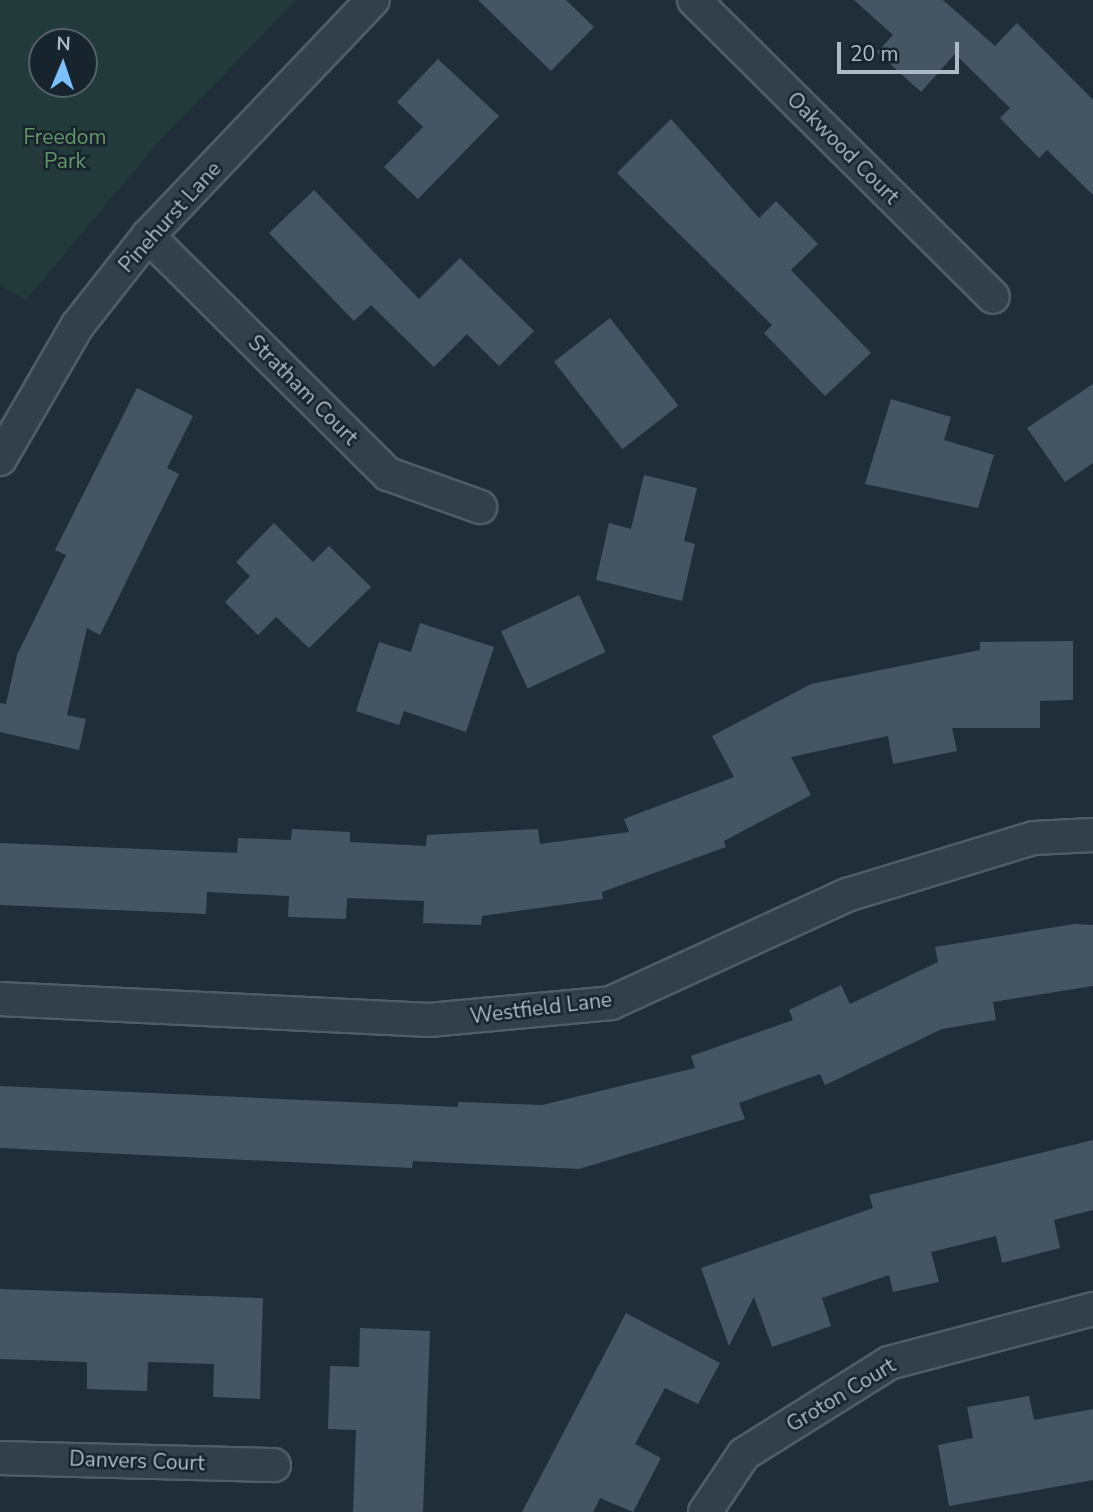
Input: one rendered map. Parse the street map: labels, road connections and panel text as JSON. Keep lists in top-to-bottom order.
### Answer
{
  "streets": {
    "street": [
      "Oakwood Court",
      "Pinehurst Lane",
      "Stratham Court",
      "Westfield Lane",
      "Groton Court",
      "Danvers Court"
    ]
  },
  "crossings": [
    ["Pinehurst Lane", "Stratham Court"]
  ],
  "parks": ["Freedom Park"],
  "scale_bar": "20 m",
  "north": "top"
}
